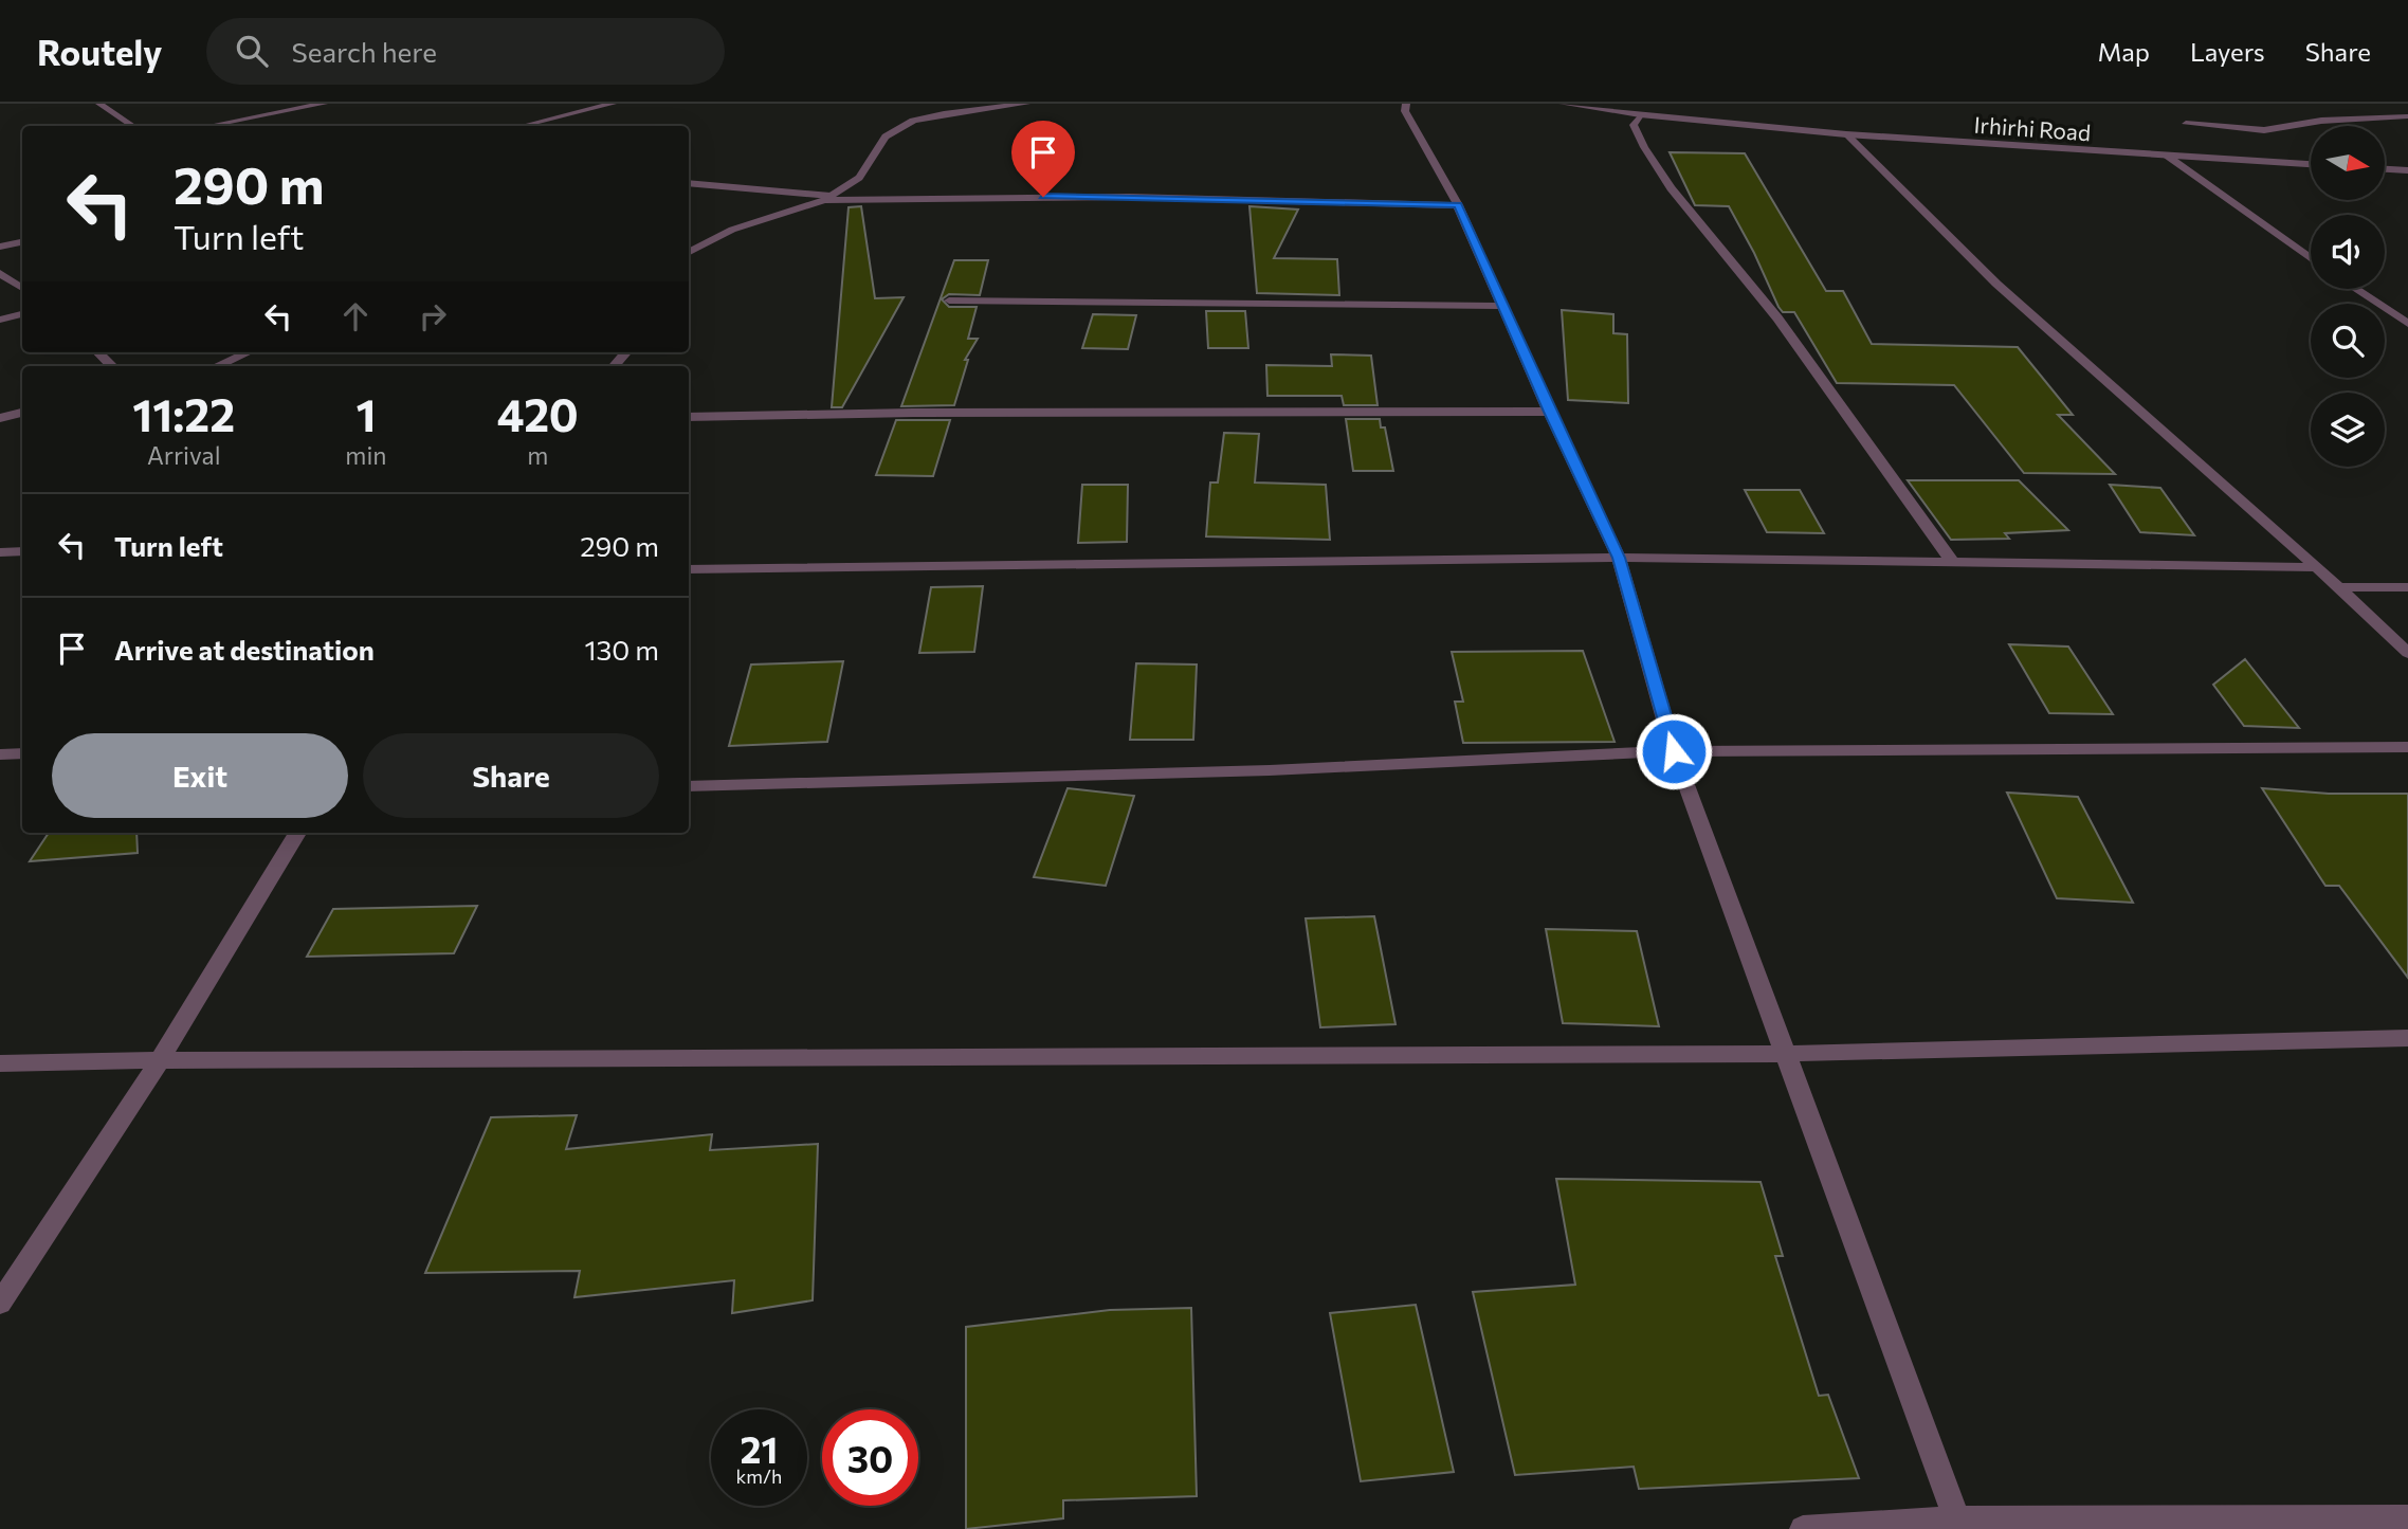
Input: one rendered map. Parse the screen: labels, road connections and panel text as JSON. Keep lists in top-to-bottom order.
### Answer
{
  "streets": {
    "street": ["Irhirhi Road"]
  },
  "north": "right",
  "page": {
    "header": "Routely",
    "search": "Search here",
    "nav": ["Map", "Layers", "Share"],
    "turn": ["290 m", "Turn left"],
    "eta": [
      "11:22",
      "Arrival",
      "1",
      "min",
      "420",
      "m"
    ],
    "list": [
      {
        "name": "Turn left",
        "value": "290 m"
      },
      {
        "name": "Arrive at destination",
        "value": "130 m"
      }
    ],
    "buttons": ["Exit", "Share"],
    "speed": "21 km/h",
    "limit": "30"
  }
}
